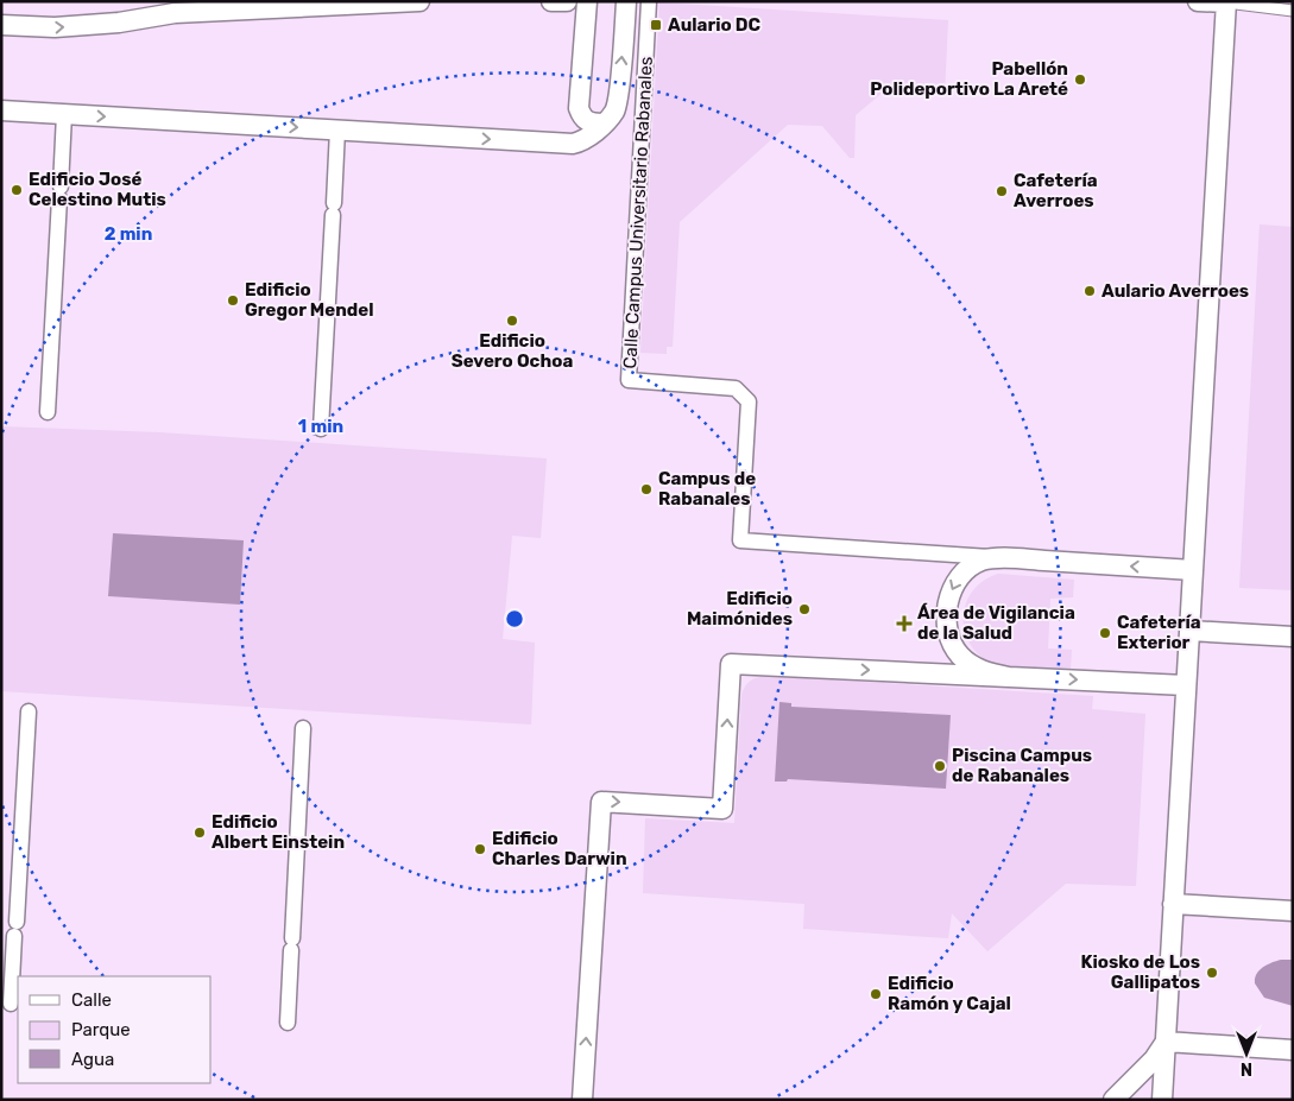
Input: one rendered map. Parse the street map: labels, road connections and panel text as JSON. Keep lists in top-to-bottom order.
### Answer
{
  "streets": {
    "street": ["Calle Campus Universitario Rabanales"]
  },
  "places": {
    "transit": ["Aulario DC"],
    "other": [
      "Pabellón Polideportivo La Areté",
      "Edificio José Celestino Mutis",
      "Cafetería Averroes",
      "Aulario Averroes",
      "Edificio Gregor Mendel",
      "Edificio Severo Ochoa",
      "Campus de Rabanales",
      "Edificio Maimónides",
      "Cafetería Exterior",
      "Piscina Campus de Rabanales",
      "Edificio Albert Einstein",
      "Edificio Charles Darwin",
      "Kiosko de Los Gallipatos",
      "Edificio Ramón y Cajal"
    ],
    "health": ["Área de Vigilancia de la Salud"]
  },
  "legend": ["Calle", "Parque", "Agua"],
  "north": "bottom",
  "rings": ["2 min", "1 min"]
}
